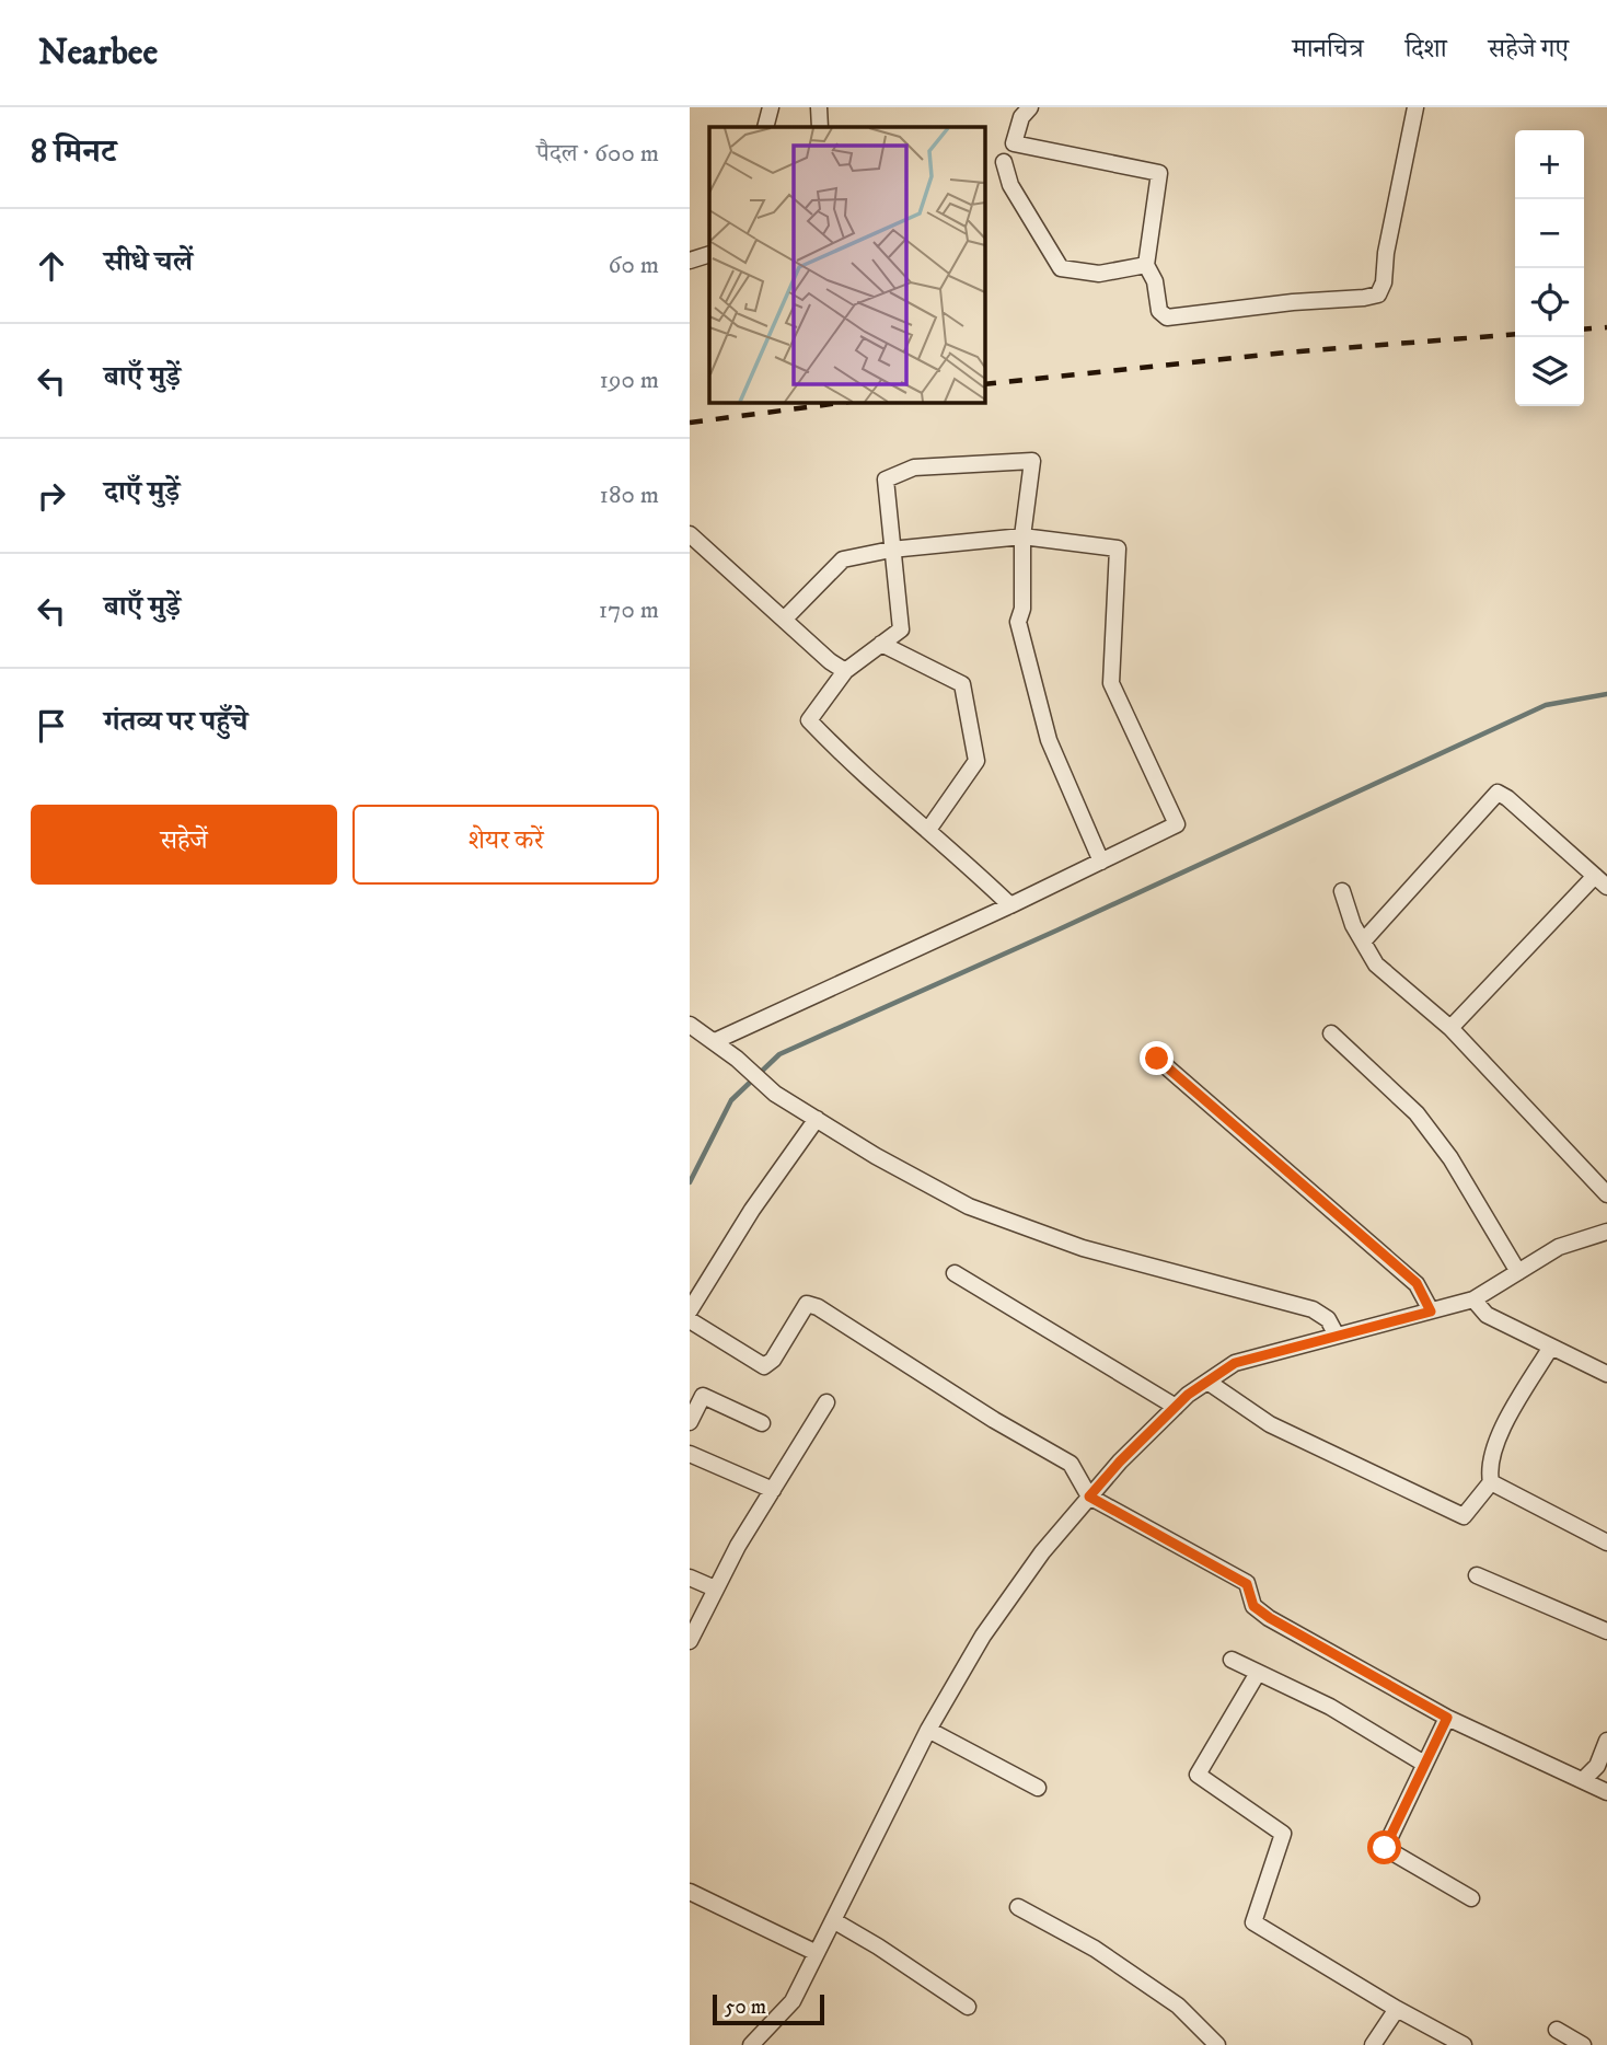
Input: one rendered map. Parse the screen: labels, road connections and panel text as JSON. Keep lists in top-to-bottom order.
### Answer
{
  "scale_bar": "50 m",
  "page": {
    "header": "Nearbee",
    "nav": ["मानचित्र", "दिशा", "सहेजे गए"],
    "heading": ["8 मिनट", "पैदल · 600 m"],
    "map_buttons": ["+", "−"],
    "list": [
      ["सीधे चलें", "60 m"],
      ["बाएँ मुड़ें", "190 m"],
      ["दाएँ मुड़ें", "180 m"],
      ["बाएँ मुड़ें", "170 m"],
      "गंतव्य पर पहुँचे"
    ],
    "buttons": ["सहेजें", "शेयर करें"],
    "scale": "50 m"
  }
}
